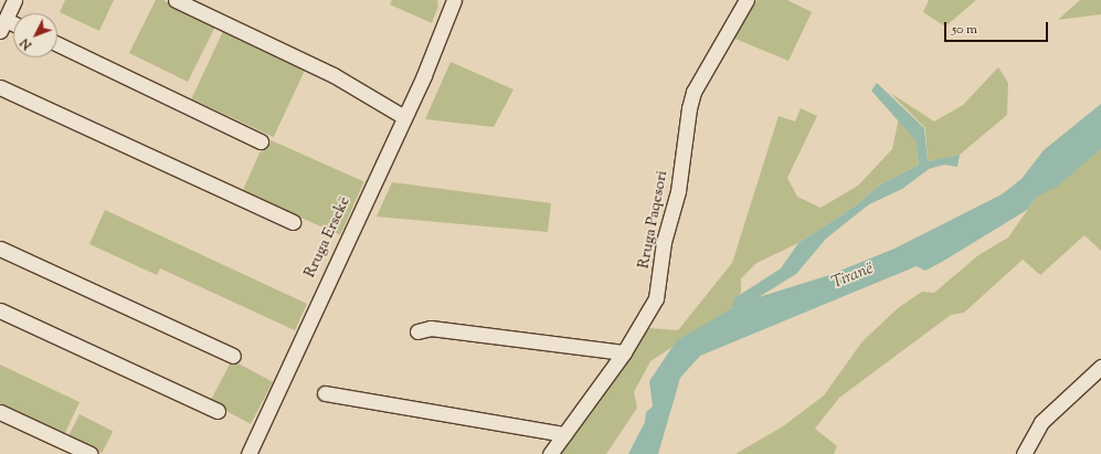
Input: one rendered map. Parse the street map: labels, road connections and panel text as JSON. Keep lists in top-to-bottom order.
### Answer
{
  "streets": {
    "street": ["Rruga Paqesori", "Rruga Ersekë"]
  },
  "water": ["Tiranë"],
  "scale_bar": "50 m",
  "north": "bottom left"
}
